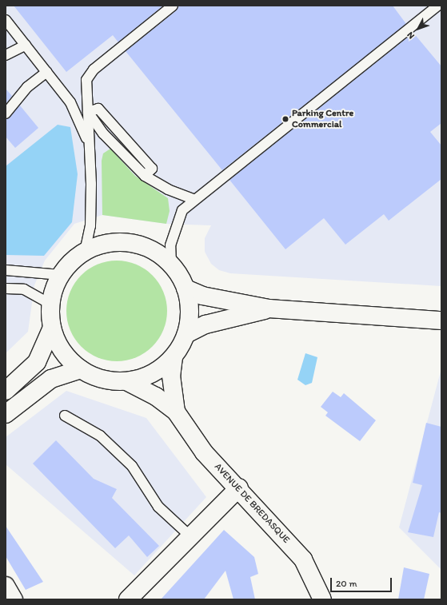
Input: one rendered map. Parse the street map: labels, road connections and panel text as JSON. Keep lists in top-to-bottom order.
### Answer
{
  "streets": {
    "street": ["AVENUE DE BREDASQUE"]
  },
  "places": ["Parking Centre Commercial"],
  "scale_bar": "20 m",
  "north": "bottom left"
}
